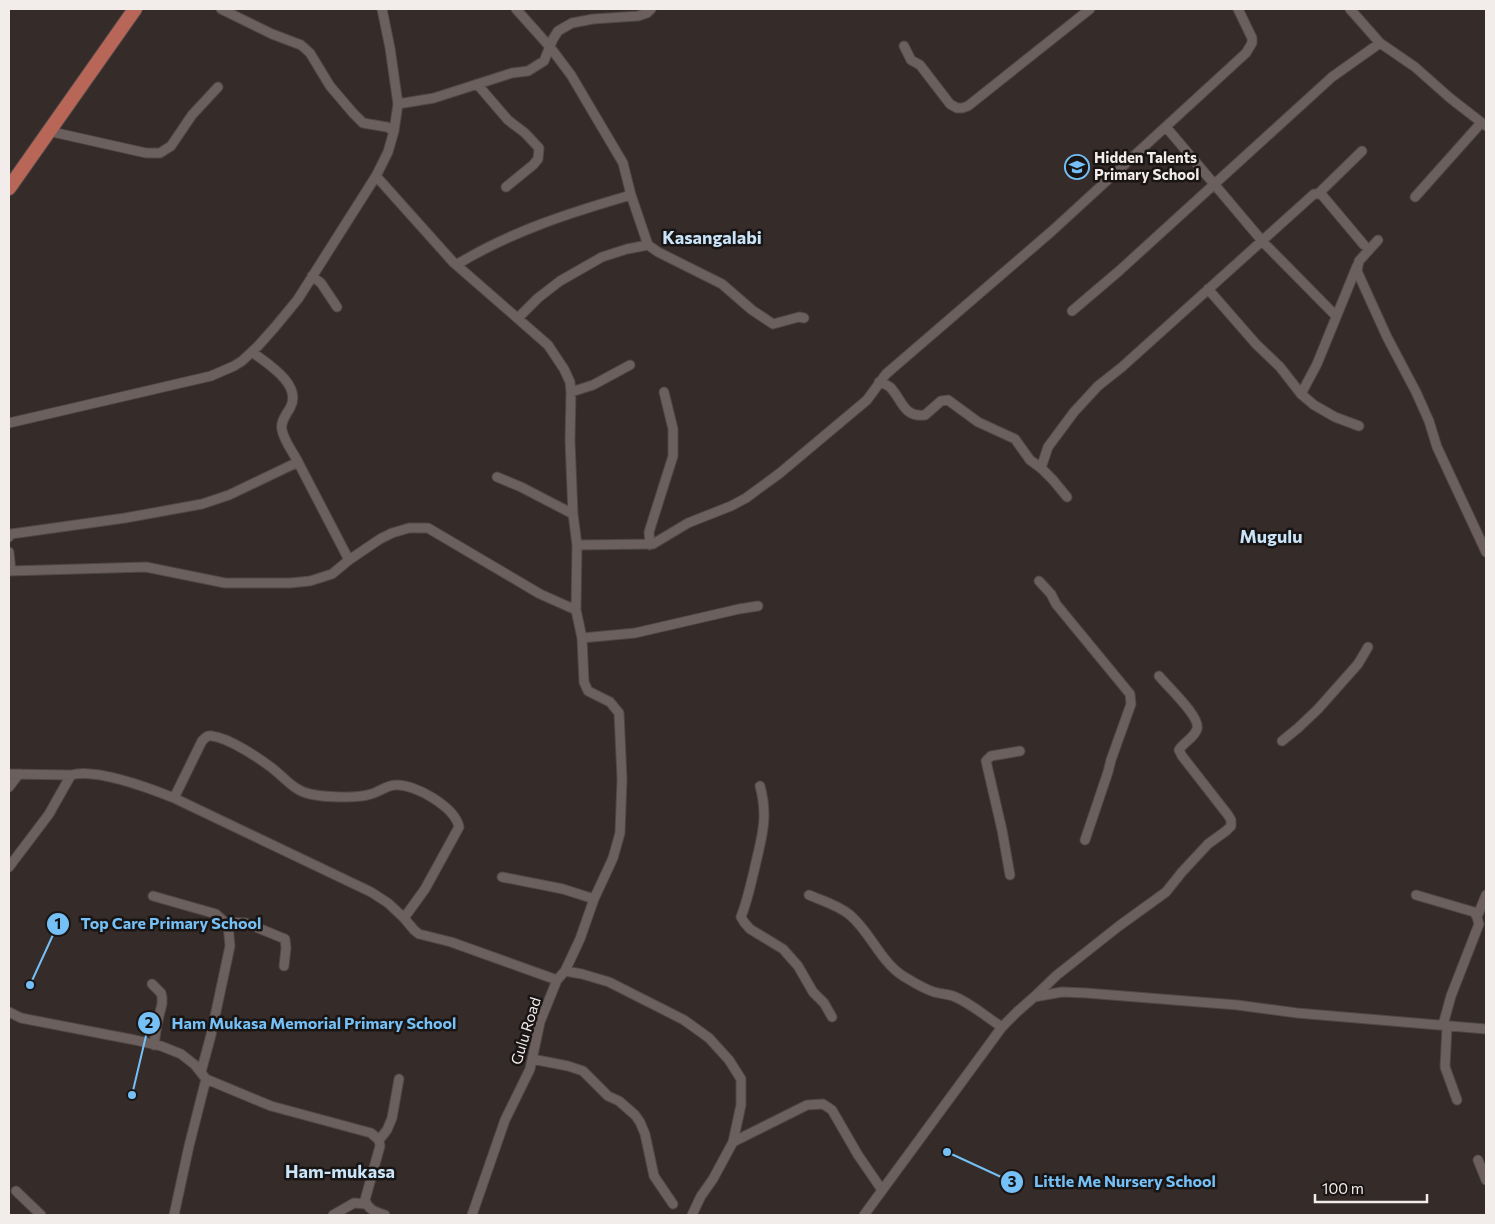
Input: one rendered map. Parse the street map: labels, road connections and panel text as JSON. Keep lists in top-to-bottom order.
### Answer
{
  "streets": {
    "street": ["Gulu Road"]
  },
  "districts": ["Kasangalabi", "Mugulu", "Ham-mukasa"],
  "places": {
    "school or university": ["Hidden Talents Primary School"],
    "other": ["Top Care Primary School", "Ham Mukasa Memorial Primary School", "Little Me Nursery School"]
  },
  "scale_bar": "100 m"
}
